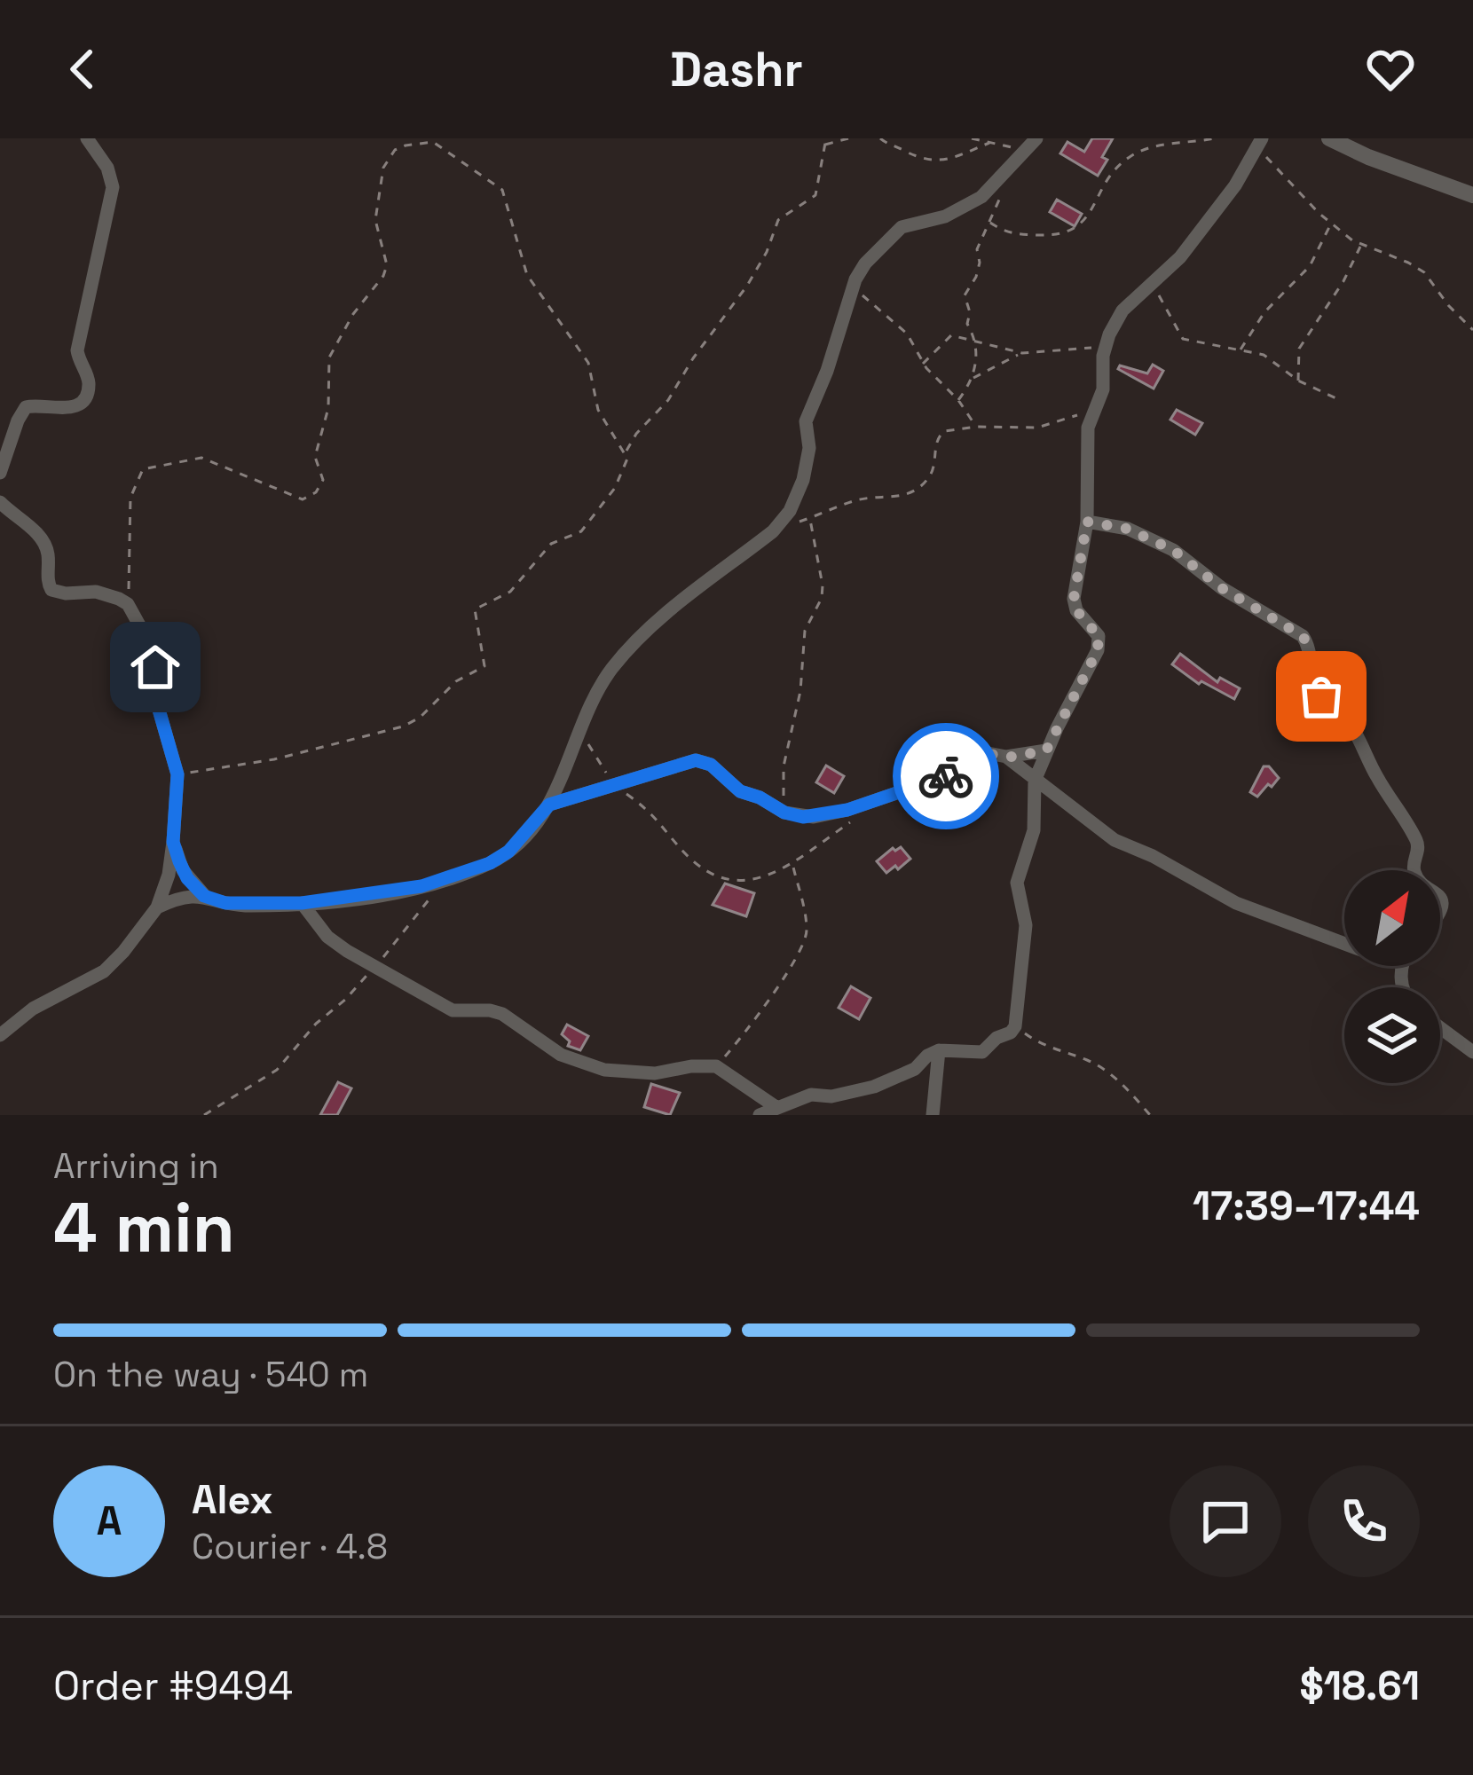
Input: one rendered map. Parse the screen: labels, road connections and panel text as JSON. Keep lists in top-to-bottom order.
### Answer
{
  "north": "top right",
  "page": {
    "header": "Dashr",
    "heading": ["4 min", "Arriving in", "17:39–17:44"],
    "panel": [
      "Alex",
      "Courier · 4.8",
      "Order #9494",
      "$18.61"
    ],
    "bar": "On the way · 540 m",
    "round": "A"
  }
}
